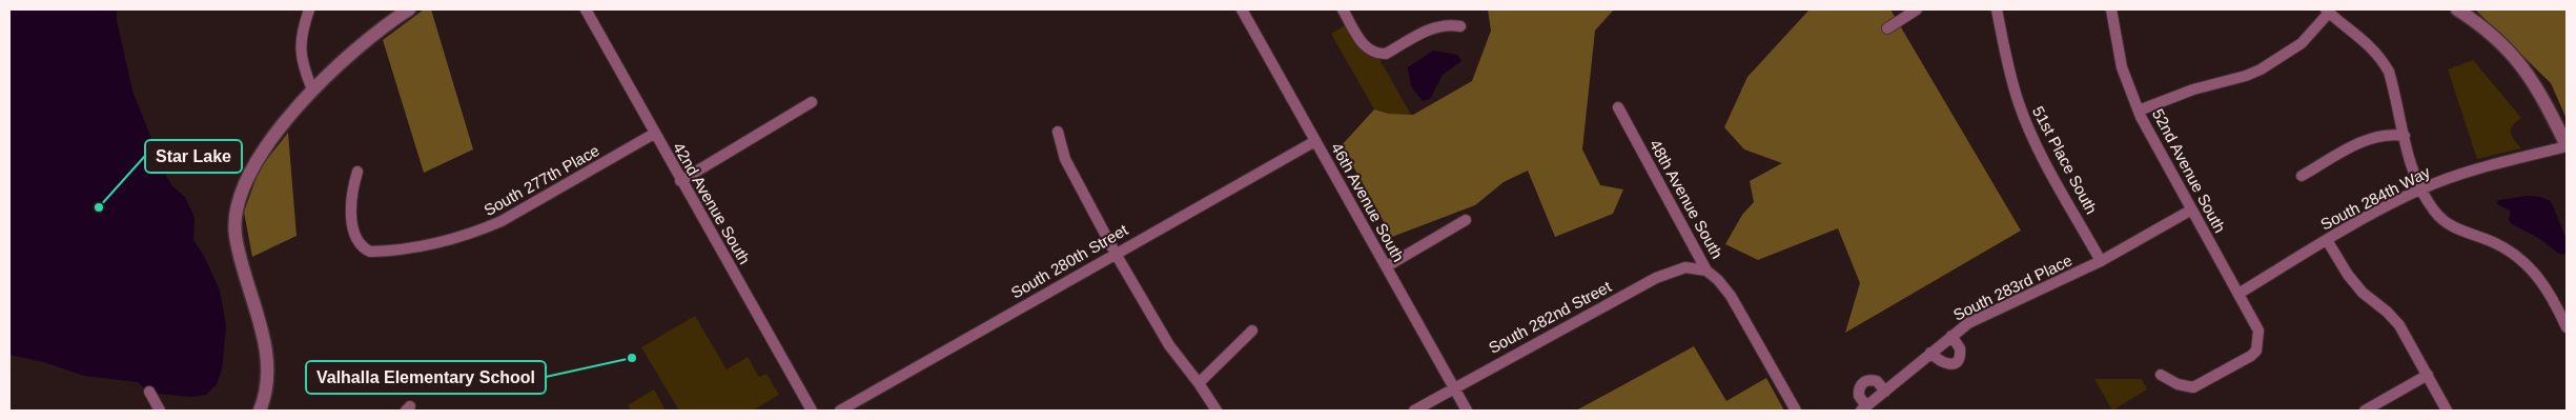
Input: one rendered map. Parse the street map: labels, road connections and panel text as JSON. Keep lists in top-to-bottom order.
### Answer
{
  "streets": {
    "street": [
      "51st Place South",
      "52nd Avenue South",
      "South 277th Place",
      "South 284th Way",
      "48th Avenue South",
      "46th Avenue South",
      "42nd Avenue South",
      "South 280th Street",
      "South 283rd Place",
      "South 282nd Street"
    ]
  },
  "crossings": [
    ["51st Place South", "South 283rd Place"],
    ["52nd Avenue South", "South 284th Way"],
    ["52nd Avenue South", "South 283rd Place"],
    ["South 277th Place", "42nd Avenue South"],
    ["48th Avenue South", "South 282nd Street"],
    ["46th Avenue South", "South 280th Street"],
    ["46th Avenue South", "South 282nd Street"]
  ],
  "places": ["Star Lake", "Valhalla Elementary School"]
}
